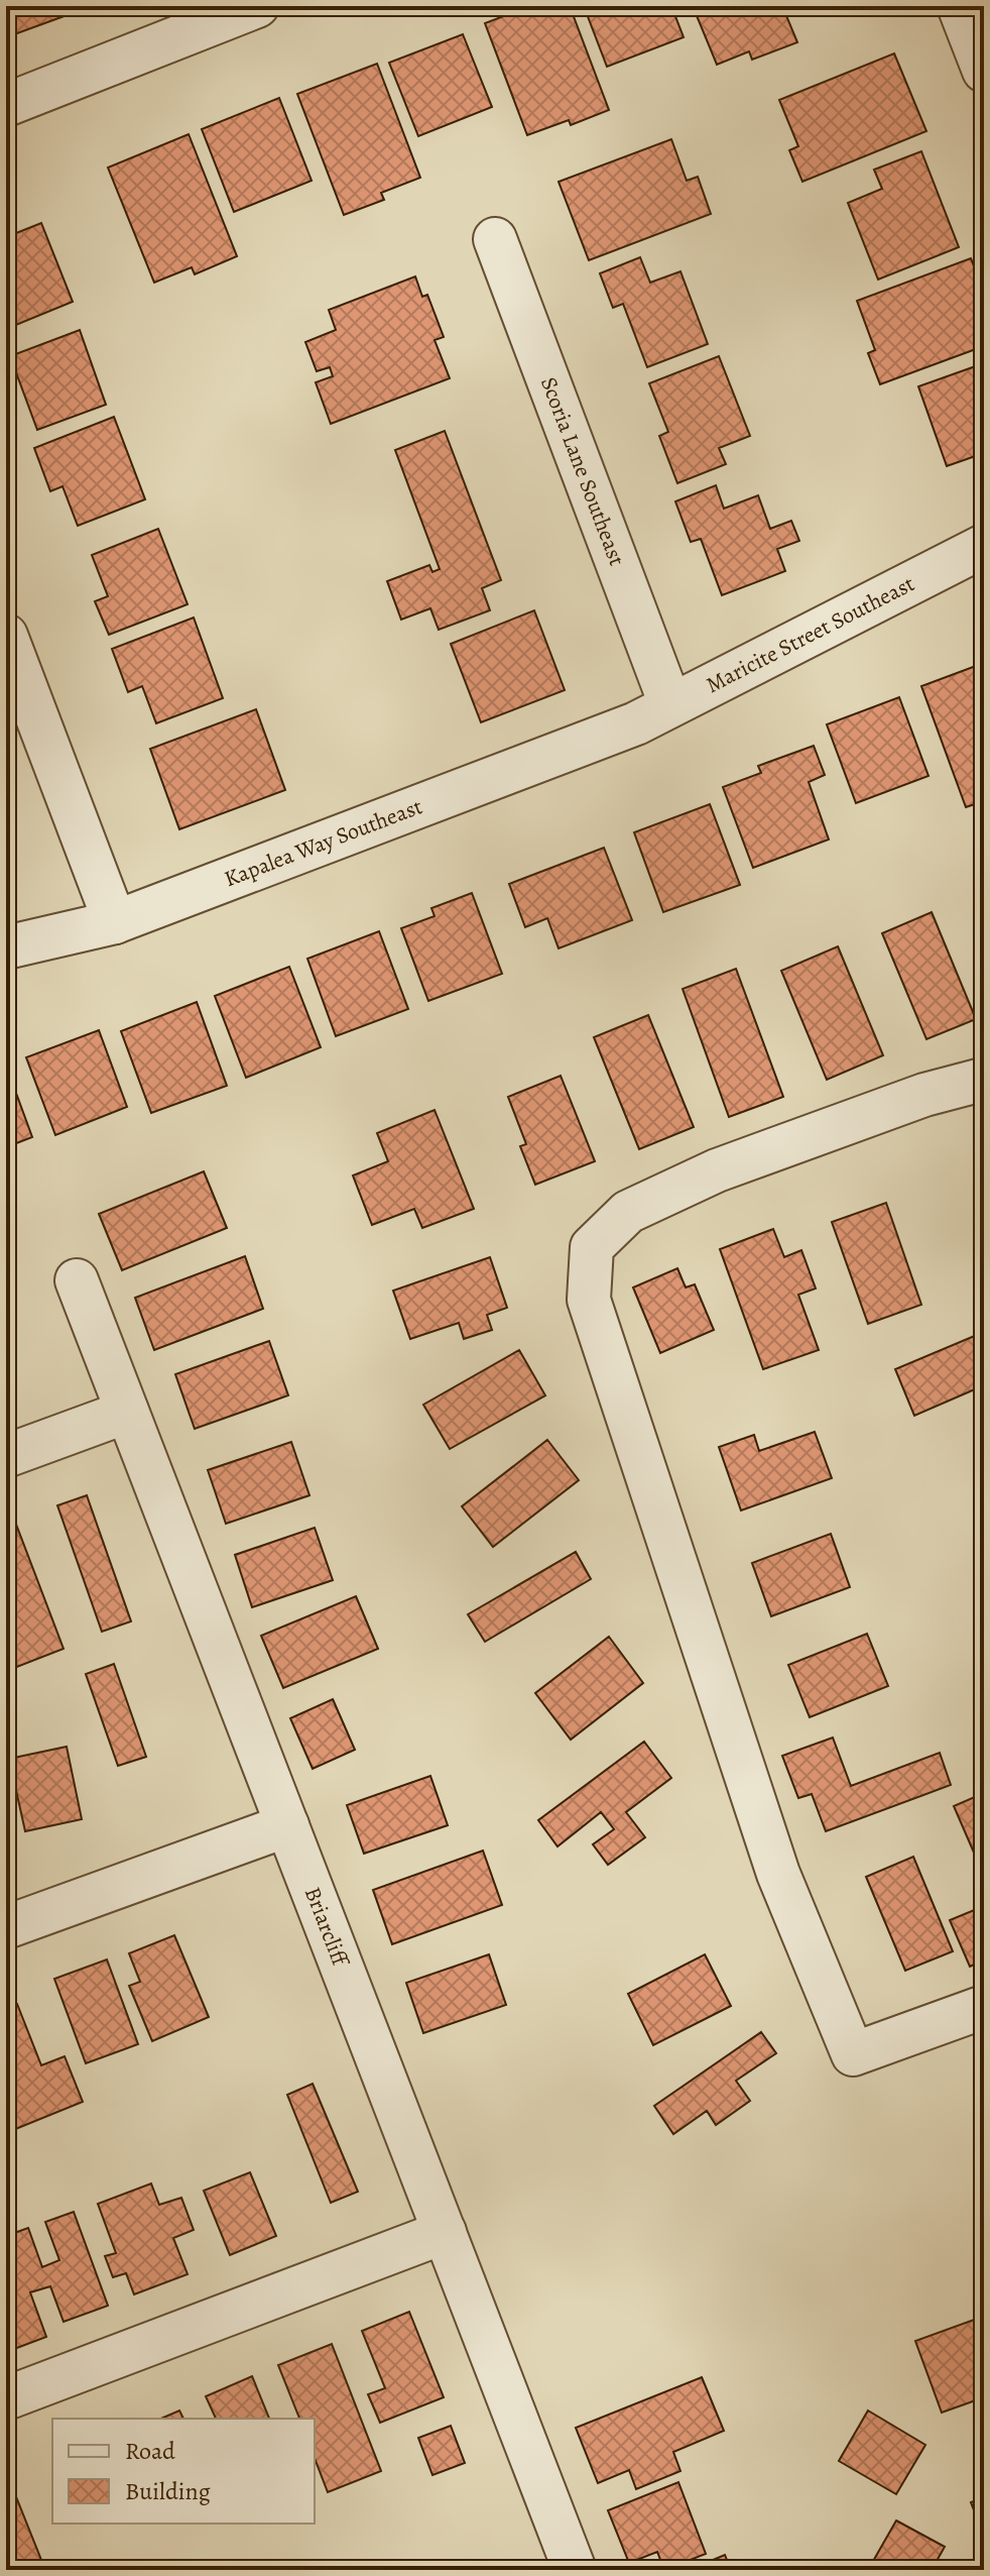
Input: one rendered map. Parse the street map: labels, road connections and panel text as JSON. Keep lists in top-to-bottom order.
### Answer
{
  "streets": {
    "street": [
      "Scoria Lane Southeast",
      "Maricite Street Southeast",
      "Kapalea Way Southeast",
      "Briarcliff"
    ]
  },
  "crossings": [
    ["Scoria Lane Southeast", "Maricite Street Southeast"],
    ["Scoria Lane Southeast", "Kapalea Way Southeast"],
    ["Maricite Street Southeast", "Kapalea Way Southeast"]
  ],
  "legend": ["Road", "Building"]
}
